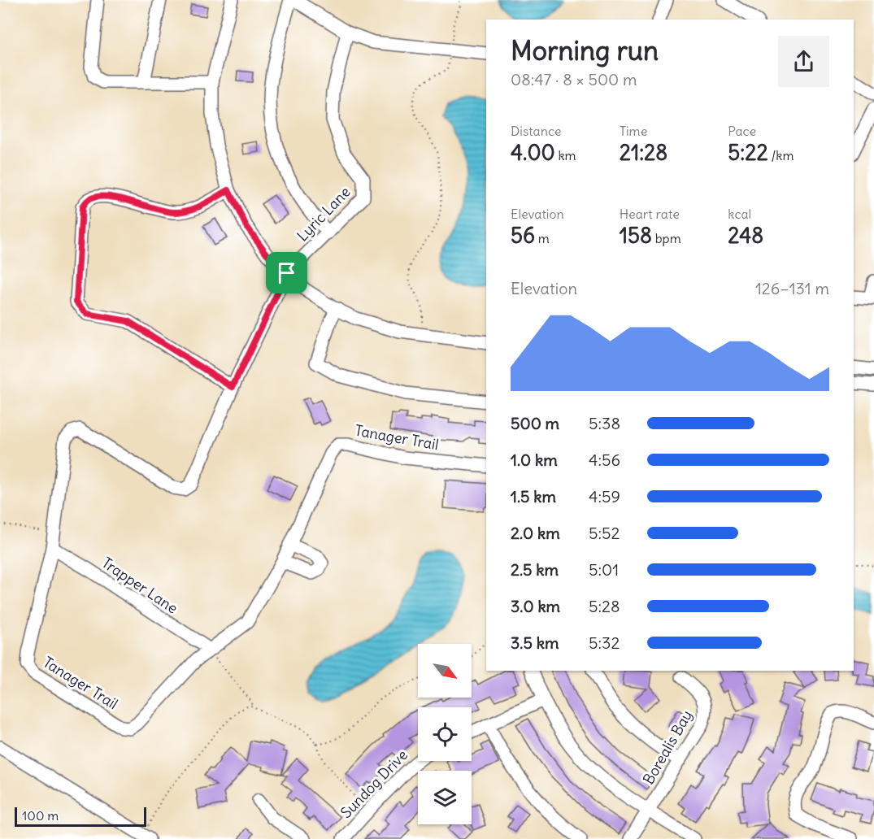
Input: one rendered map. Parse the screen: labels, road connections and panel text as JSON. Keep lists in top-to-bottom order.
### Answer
{
  "streets": {
    "street": [
      "Lyric Lane",
      "Tanager Trail",
      "Trapper Lane",
      "Borealis Bay",
      "Sundog Drive"
    ]
  },
  "crossings": [
    ["Lyric Lane", "Tanager Trail"],
    ["Tanager Trail", "Trapper Lane"]
  ],
  "scale_bar": "100 m",
  "north": "bottom right",
  "page": {
    "heading": ["Morning run", "08:47 · 8 × 500 m"],
    "stats": [
      ["Distance", "4.00 km"],
      ["Time", "21:28"],
      ["Pace", "5:22 /km"],
      ["Elevation", "56 m"],
      ["Heart rate", "158 bpm"],
      ["kcal", "248"]
    ],
    "chart": ["Elevation", "126–131 m"],
    "list": [
      {
        "name": "500 m",
        "note": "5:38"
      },
      {
        "name": "1.0 km",
        "note": "4:56"
      },
      {
        "name": "1.5 km",
        "note": "4:59"
      },
      {
        "name": "2.0 km",
        "note": "5:52"
      },
      {
        "name": "2.5 km",
        "note": "5:01"
      },
      {
        "name": "3.0 km",
        "note": "5:28"
      },
      {
        "name": "3.5 km",
        "note": "5:32"
      }
    ],
    "scale": "100 m"
  }
}
